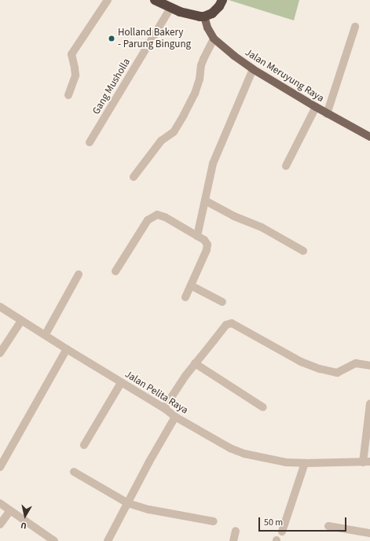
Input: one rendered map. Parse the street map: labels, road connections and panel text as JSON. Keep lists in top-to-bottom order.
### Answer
{
  "streets": {
    "main road": ["Jalan Meruyung Raya"],
    "street": ["Gang Musholla", "Jalan Pelita Raya"]
  },
  "places": ["Holland Bakery - Parung Bingung"],
  "scale_bar": "50 m",
  "north": "bottom"
}
